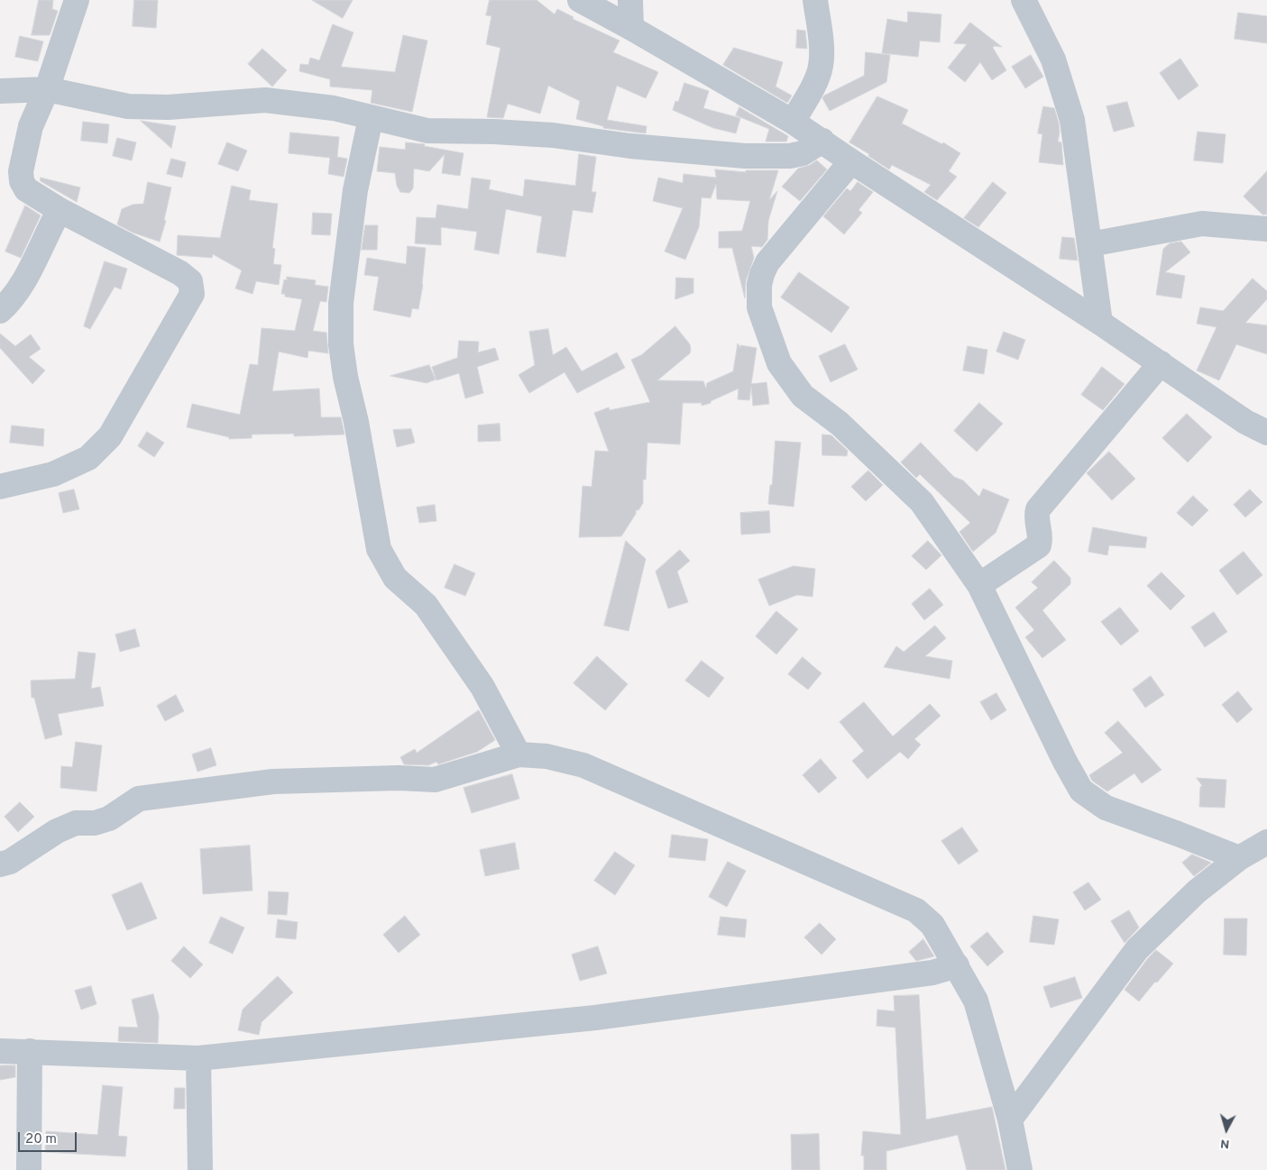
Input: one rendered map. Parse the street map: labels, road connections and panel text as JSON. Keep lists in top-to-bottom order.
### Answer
{
  "scale_bar": "20 m",
  "north": "bottom"
}
